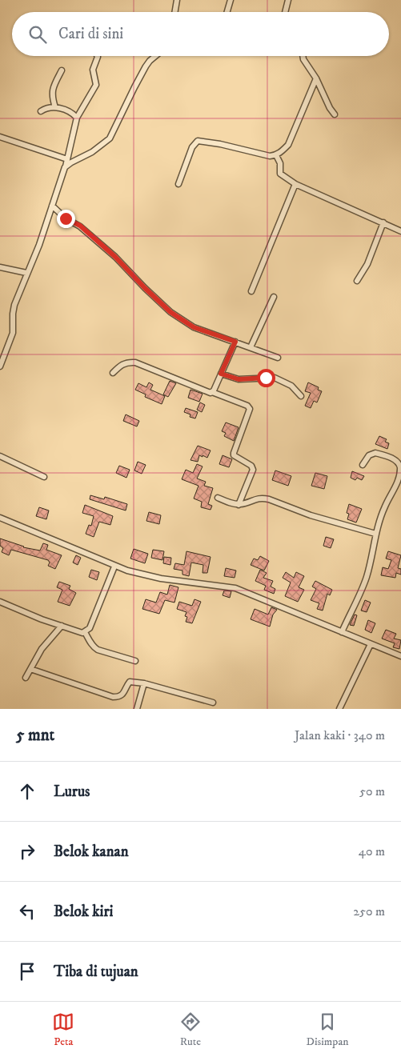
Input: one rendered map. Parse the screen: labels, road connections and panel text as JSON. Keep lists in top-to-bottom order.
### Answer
{
  "page": {
    "search": "Cari di sini",
    "heading": ["5 mnt", "Jalan kaki · 340 m"],
    "list": [
      ["Lurus", "50 m"],
      ["Belok kanan", "40 m"],
      ["Belok kiri", "250 m"],
      "Tiba di tujuan"
    ],
    "nav": ["Peta", "Rute", "Disimpan"]
  }
}
